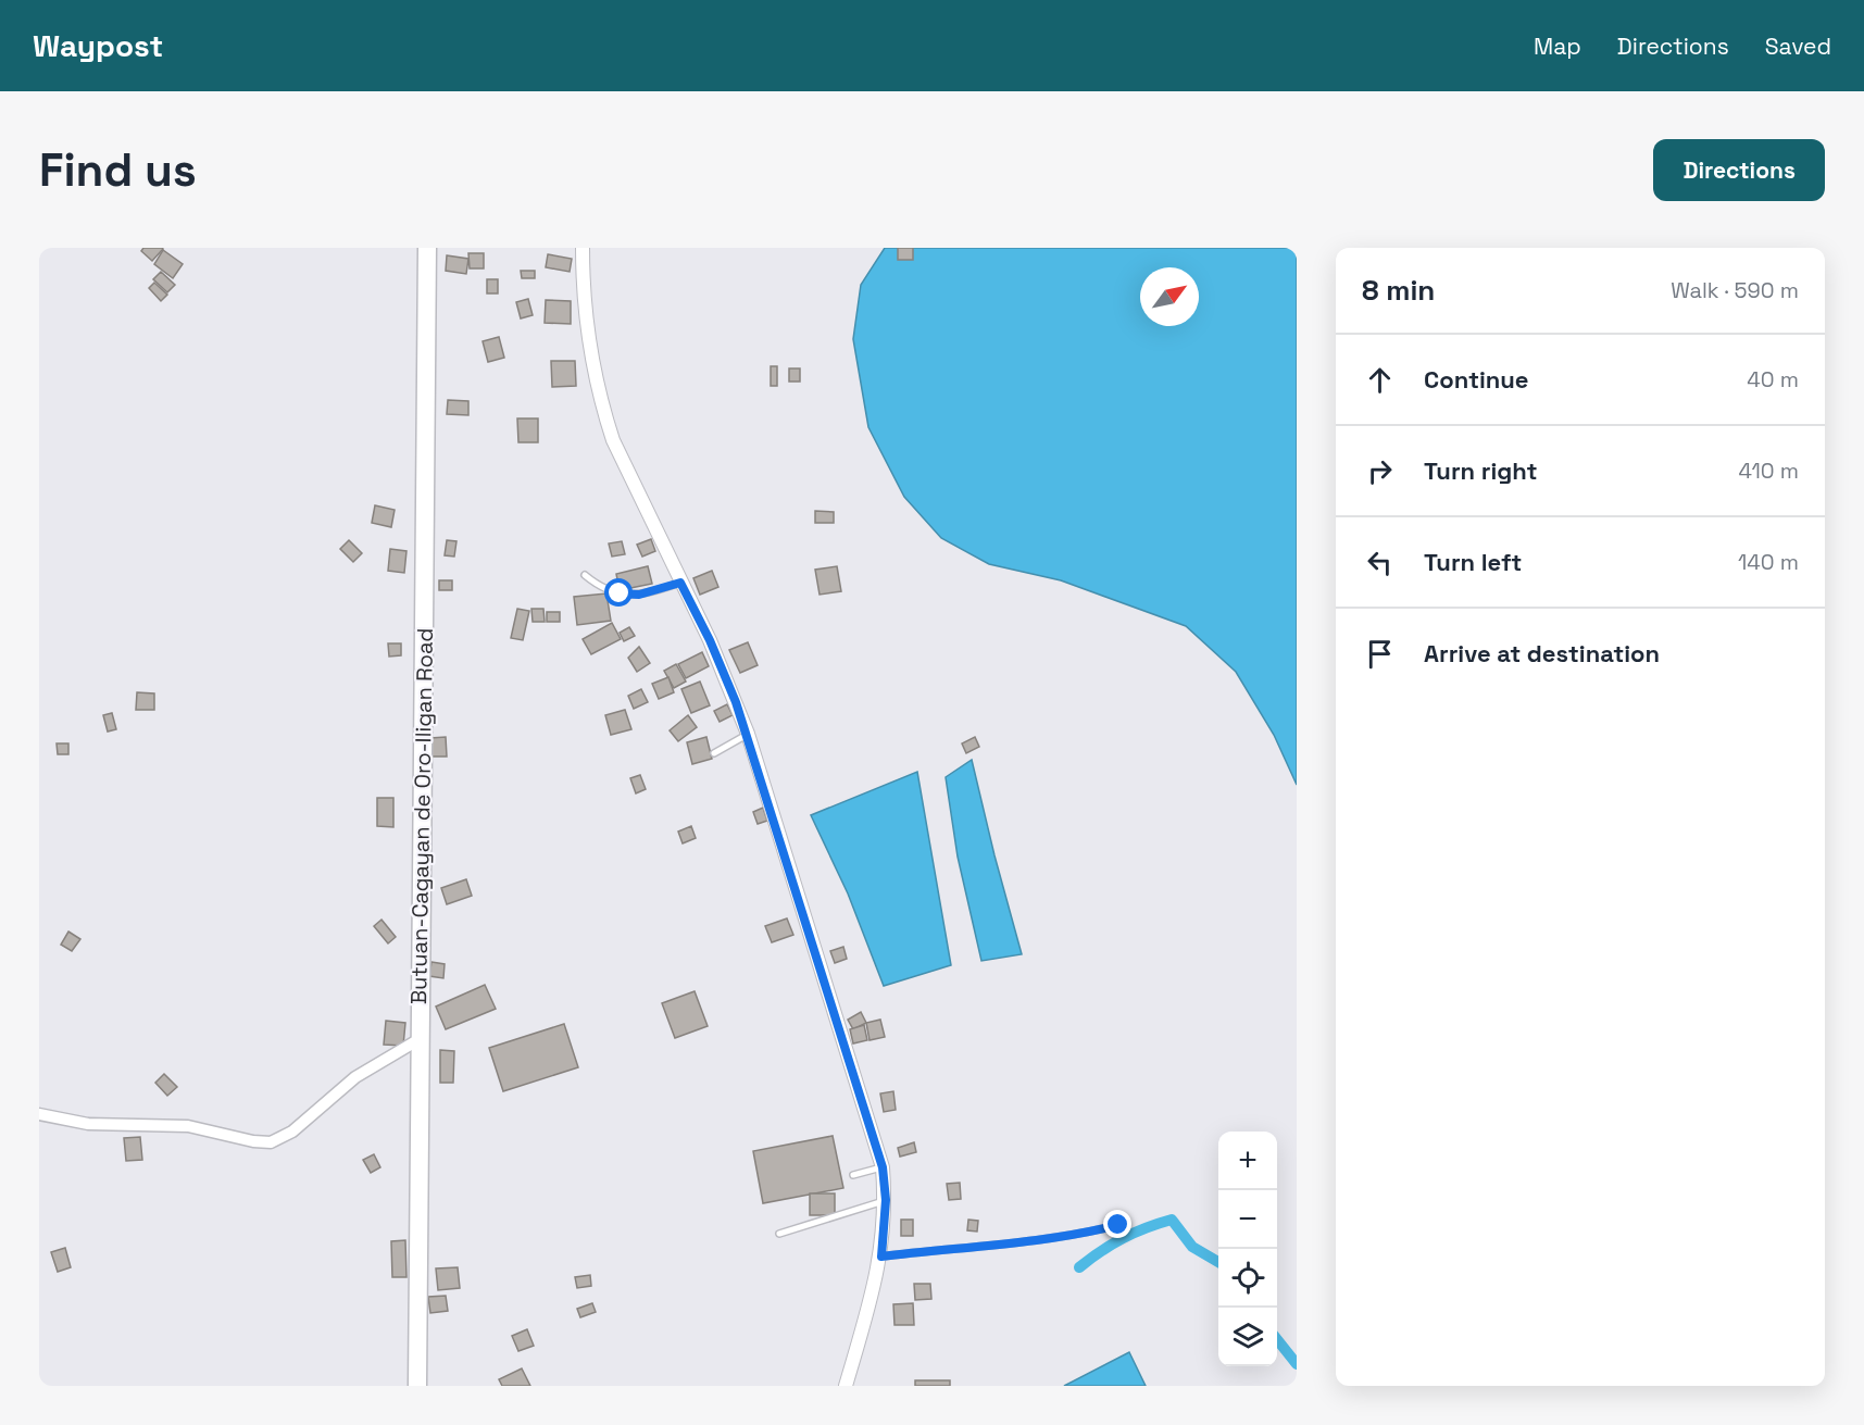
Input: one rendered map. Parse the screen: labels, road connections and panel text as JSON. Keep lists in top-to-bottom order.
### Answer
{
  "streets": {
    "highway": ["Butuan-Cagayan de Oro-Iligan Road"]
  },
  "north": "top right",
  "page": {
    "header": "Waypost",
    "nav": ["Map", "Directions", "Saved"],
    "buttons": "Directions",
    "title": "Find us",
    "heading": ["8 min", "Walk · 590 m"],
    "list": [
      ["Continue", "40 m"],
      ["Turn right", "410 m"],
      ["Turn left", "140 m"],
      "Arrive at destination"
    ],
    "map_buttons": ["+", "−"]
  }
}
